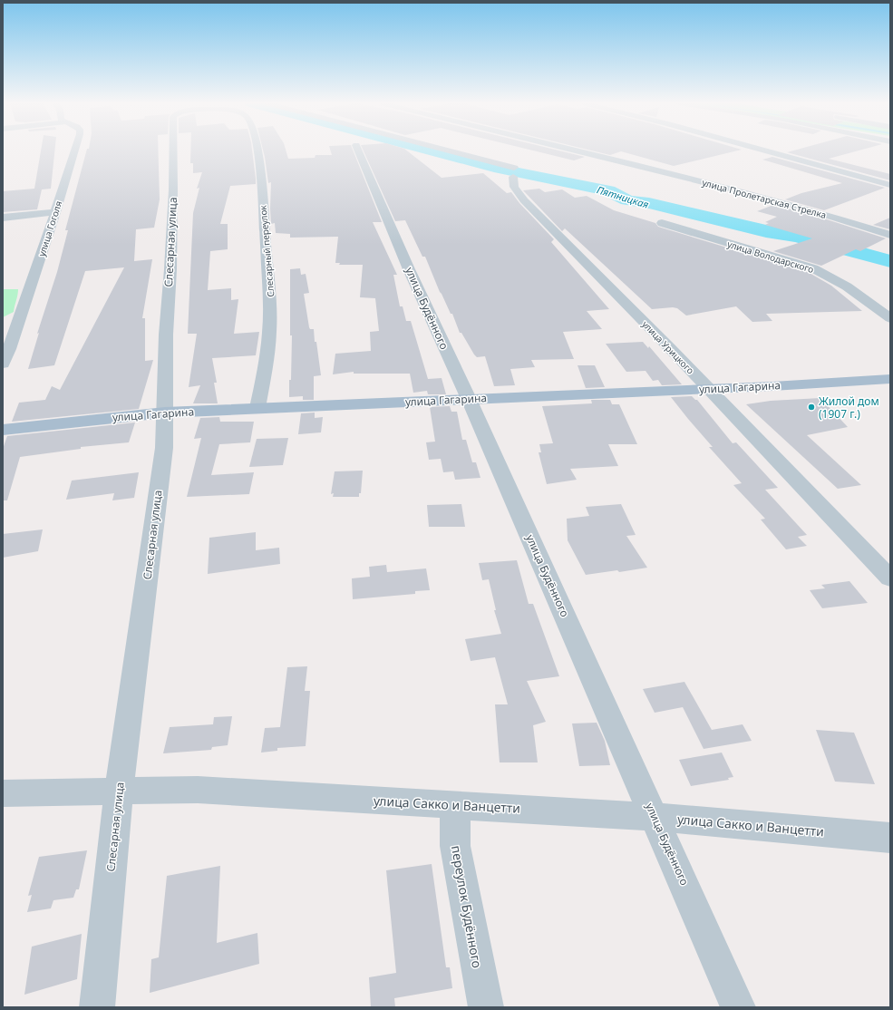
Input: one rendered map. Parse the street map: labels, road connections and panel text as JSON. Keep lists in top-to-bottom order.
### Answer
{
  "streets": {
    "main road": ["улица Гагарина"],
    "street": [
      "улица Пролетарская Стрелка",
      "улица Гоголя",
      "Слесарная улица",
      "Слесарный переулок",
      "улица Володарского",
      "улица Будённого",
      "улица Урицкого",
      "улица Сакко и Ванцетти",
      "переулок Будённого"
    ]
  },
  "crossings": [
    ["Слесарная улица", "улица Гагарина"],
    ["Слесарная улица", "улица Сакко и Ванцетти"],
    ["Слесарный переулок", "улица Гагарина"],
    ["улица Будённого", "улица Гагарина"],
    ["улица Будённого", "улица Сакко и Ванцетти"],
    ["улица Урицкого", "улица Гагарина"],
    ["улица Сакко и Ванцетти", "переулок Будённого"]
  ],
  "water": ["Пятницкая"],
  "places": ["Жилой дом (1907 г.)"]
}
